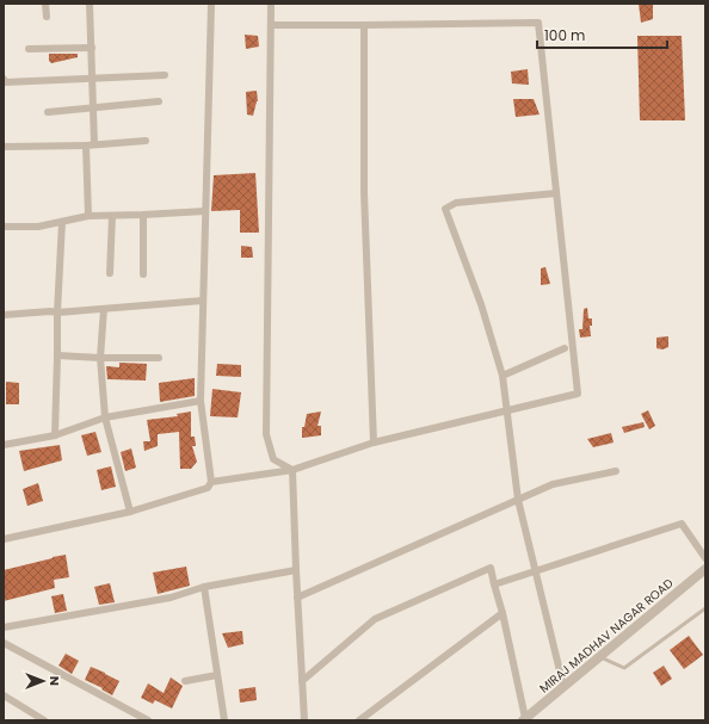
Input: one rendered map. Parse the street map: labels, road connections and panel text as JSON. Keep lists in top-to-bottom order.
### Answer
{
  "streets": {
    "street": ["MIRAJ MADHAV NAGAR ROAD"]
  },
  "scale_bar": "100 m",
  "north": "right"
}
